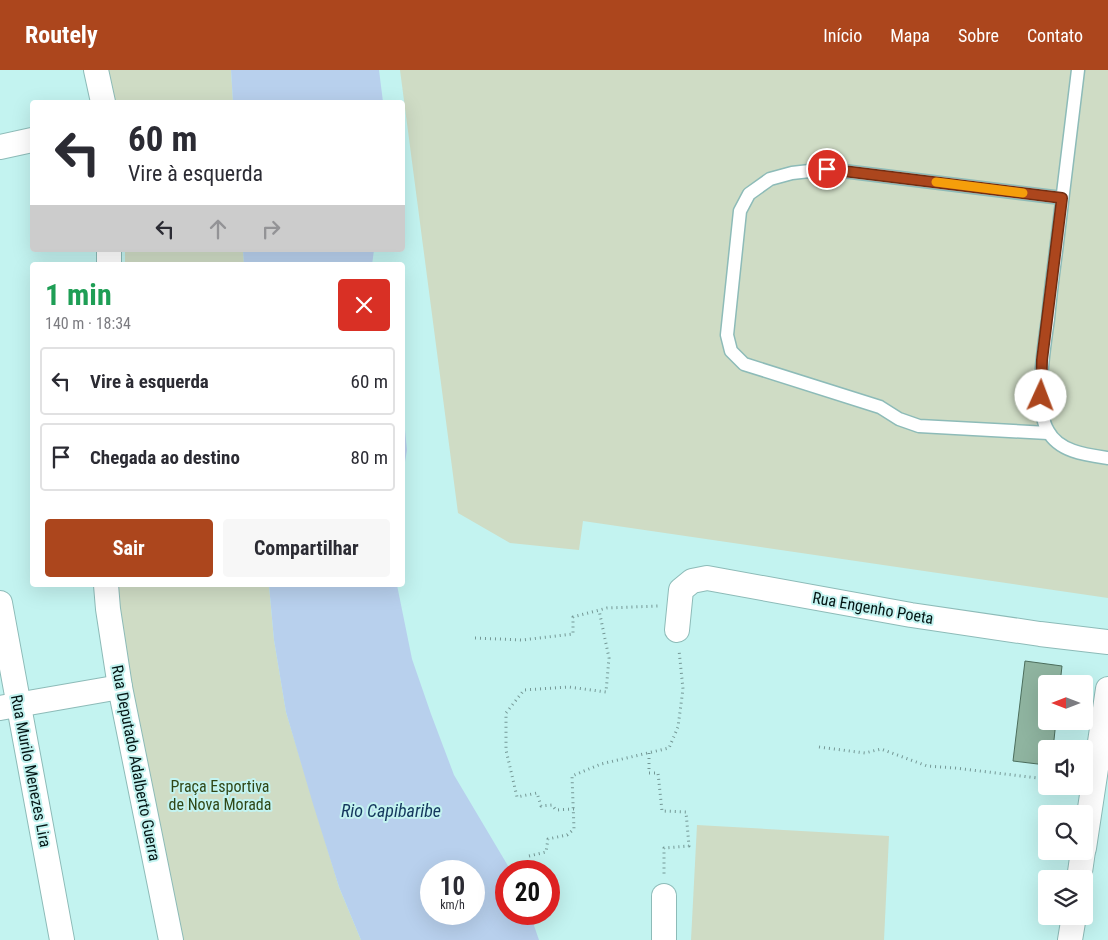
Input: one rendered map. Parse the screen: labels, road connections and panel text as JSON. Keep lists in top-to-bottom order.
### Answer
{
  "streets": {
    "street": ["Rua Engenho Poeta", "Rua Deputado Adalberto Guerra", "Rua Murilo Menezes Lira"]
  },
  "water": ["Rio Capibaribe"],
  "parks": ["Praça Esportiva de Nova Morada"],
  "north": "left",
  "page": {
    "header": "Routely",
    "nav": [
      "Início",
      "Mapa",
      "Sobre",
      "Contato"
    ],
    "turn": ["60 m", "Vire à esquerda"],
    "heading": ["1 min", "140 m · 18:34"],
    "list": [
      {
        "name": "Vire à esquerda",
        "value": "60 m"
      },
      {
        "name": "Chegada ao destino",
        "value": "80 m"
      }
    ],
    "buttons": ["Sair", "Compartilhar"],
    "speed": "10 km/h",
    "limit": "20"
  }
}
